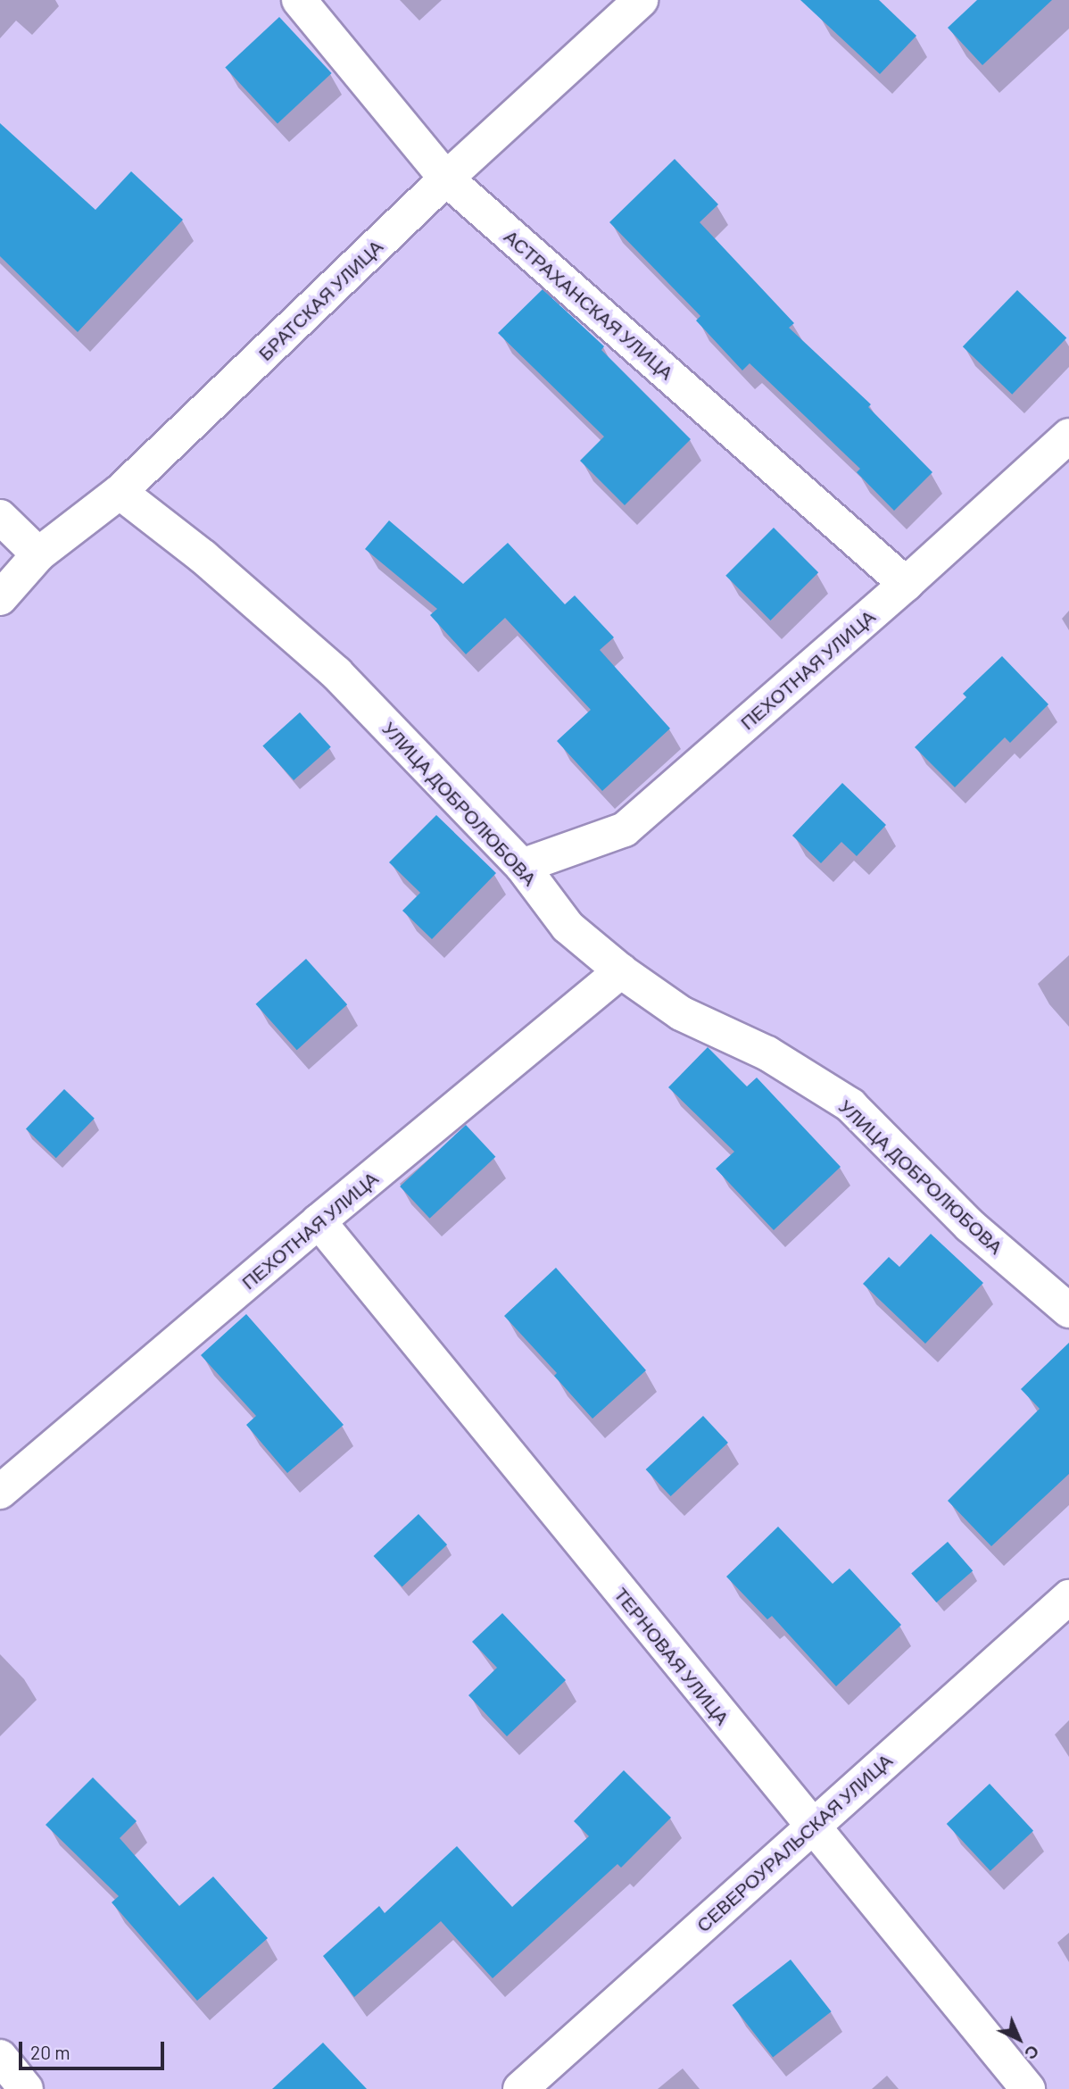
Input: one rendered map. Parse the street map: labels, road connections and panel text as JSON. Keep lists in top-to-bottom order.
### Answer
{
  "streets": {
    "street": [
      "БРАТСКАЯ УЛИЦА",
      "АСТРАХАНСКАЯ УЛИЦА",
      "ПЕХОТНАЯ УЛИЦА",
      "УЛИЦА ДОБРОЛЮБОВА",
      "ТЕРНОВАЯ УЛИЦА",
      "СЕВЕРОУРАЛЬСКАЯ УЛИЦА"
    ]
  },
  "crossings": [
    ["БРАТСКАЯ УЛИЦА", "АСТРАХАНСКАЯ УЛИЦА"],
    ["БРАТСКАЯ УЛИЦА", "УЛИЦА ДОБРОЛЮБОВА"],
    ["АСТРАХАНСКАЯ УЛИЦА", "ПЕХОТНАЯ УЛИЦА"],
    ["ПЕХОТНАЯ УЛИЦА", "УЛИЦА ДОБРОЛЮБОВА"],
    ["ПЕХОТНАЯ УЛИЦА", "ТЕРНОВАЯ УЛИЦА"],
    ["ТЕРНОВАЯ УЛИЦА", "СЕВЕРОУРАЛЬСКАЯ УЛИЦА"]
  ],
  "scale_bar": "20 m",
  "north": "bottom right"
}
